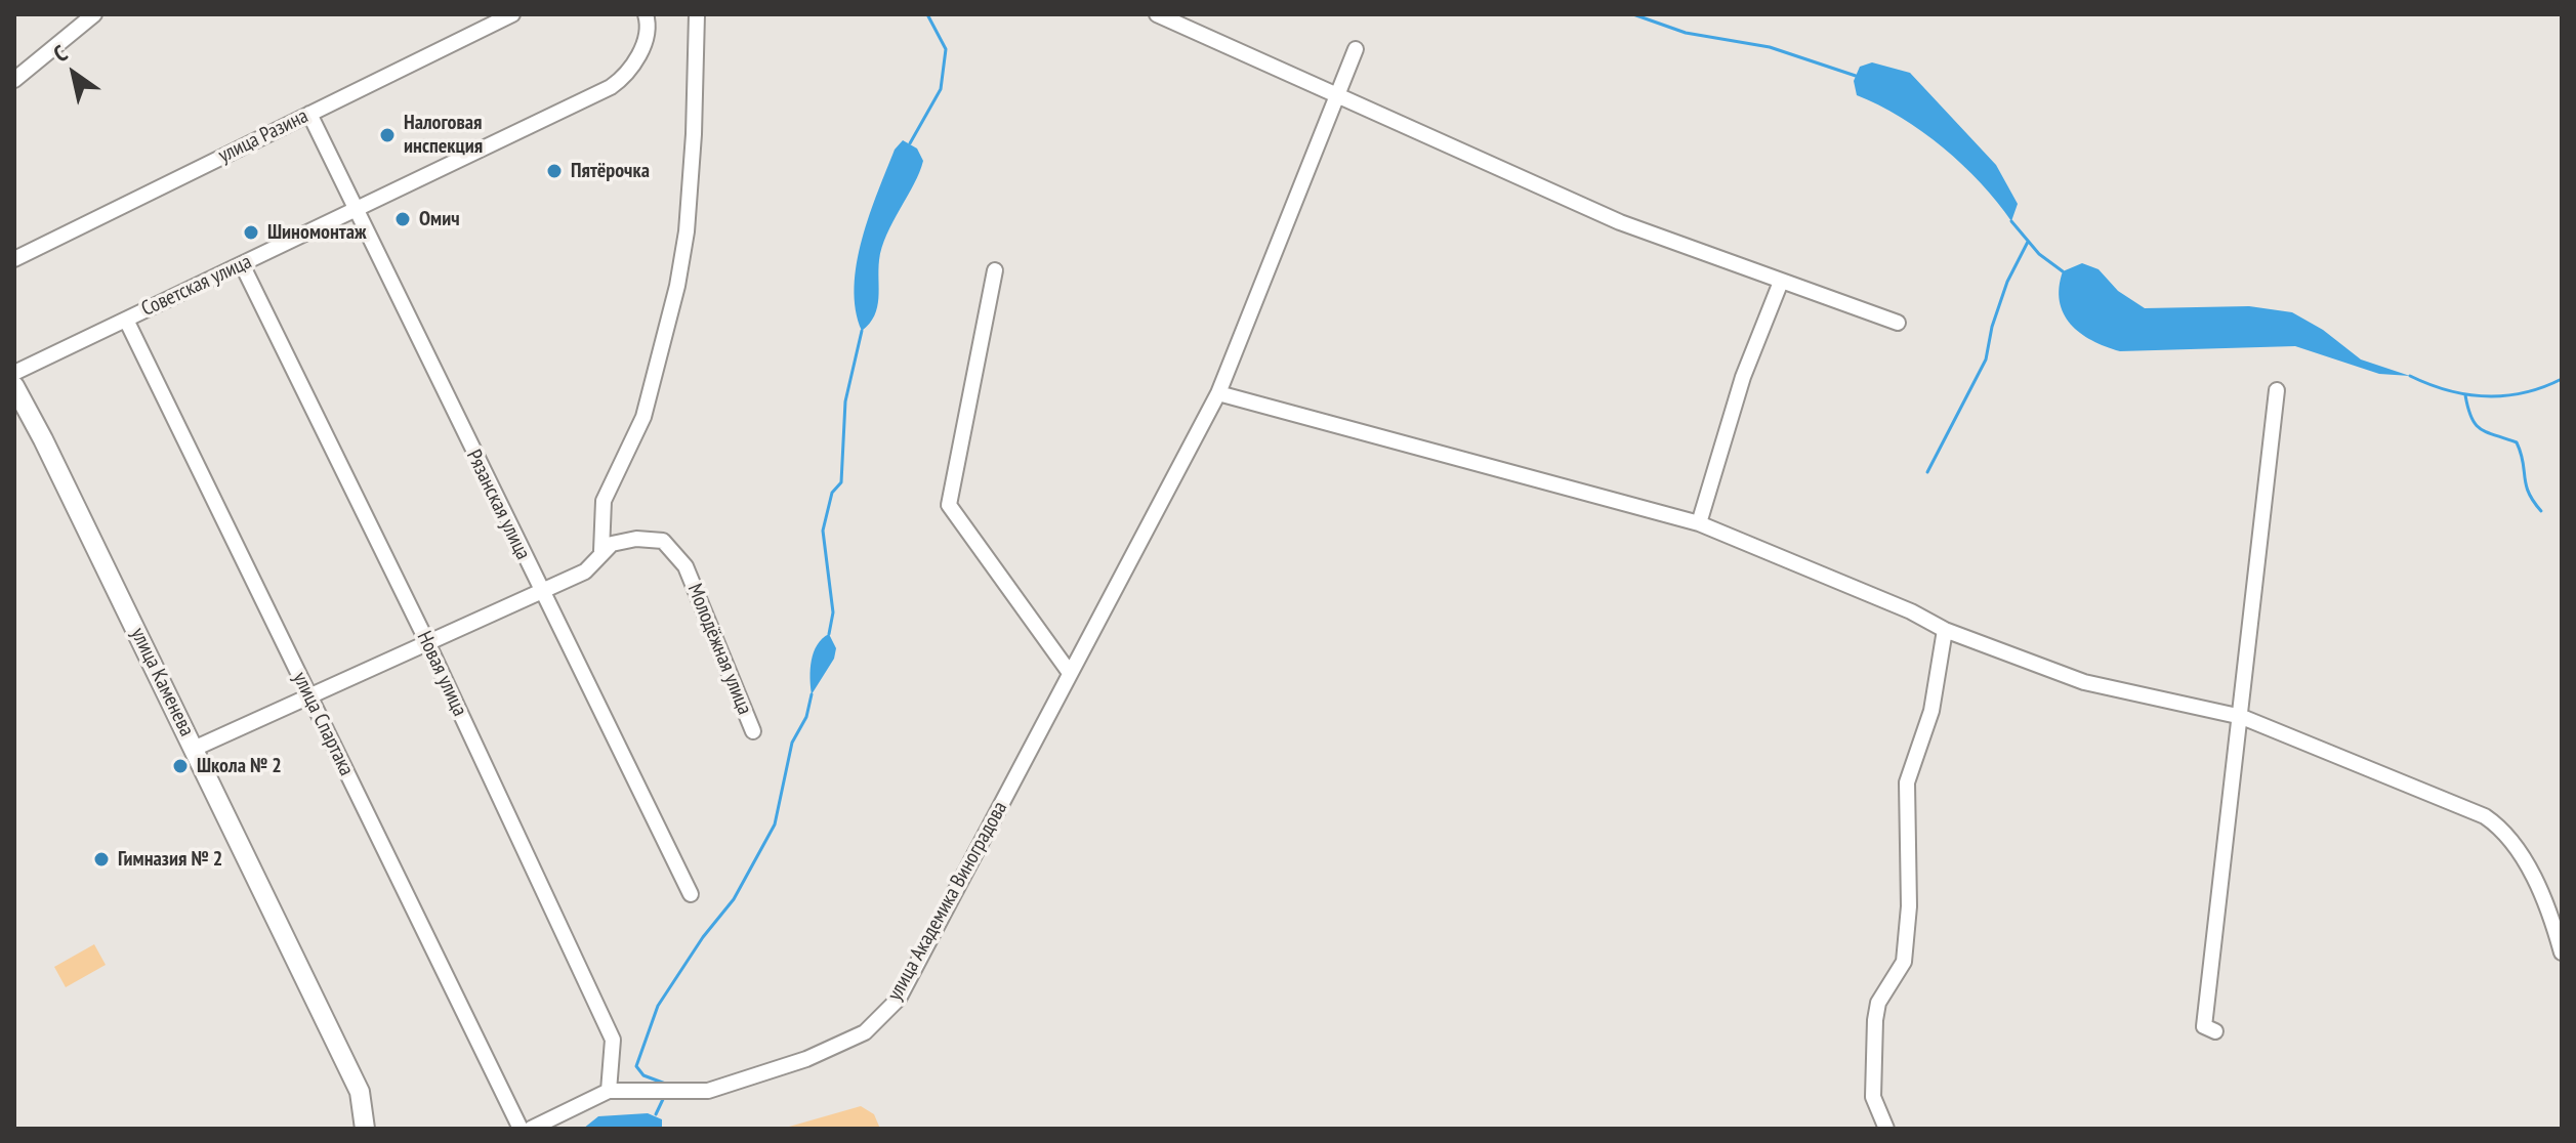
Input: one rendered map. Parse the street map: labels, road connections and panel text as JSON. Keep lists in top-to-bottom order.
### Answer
{
  "streets": {
    "main road": ["улица Каменева"],
    "street": [
      "улица Разина",
      "Советская улица",
      "Рязанская улица",
      "Молодёжная улица",
      "Новая улица",
      "улица Спартака",
      "улица Академика Виноградова"
    ]
  },
  "crossings": [
    ["улица Разина", "Рязанская улица"],
    ["Советская улица", "Рязанская улица"],
    ["Советская улица", "Новая улица"],
    ["Советская улица", "улица Спартака"],
    ["Новая улица", "улица Академика Виноградова"]
  ],
  "places": [
    "Налоговая инспекция",
    "Пятёрочка",
    "Омич",
    "Шиномонтаж",
    "Школа № 2",
    "Гимназия № 2"
  ],
  "north": "top left"
}
